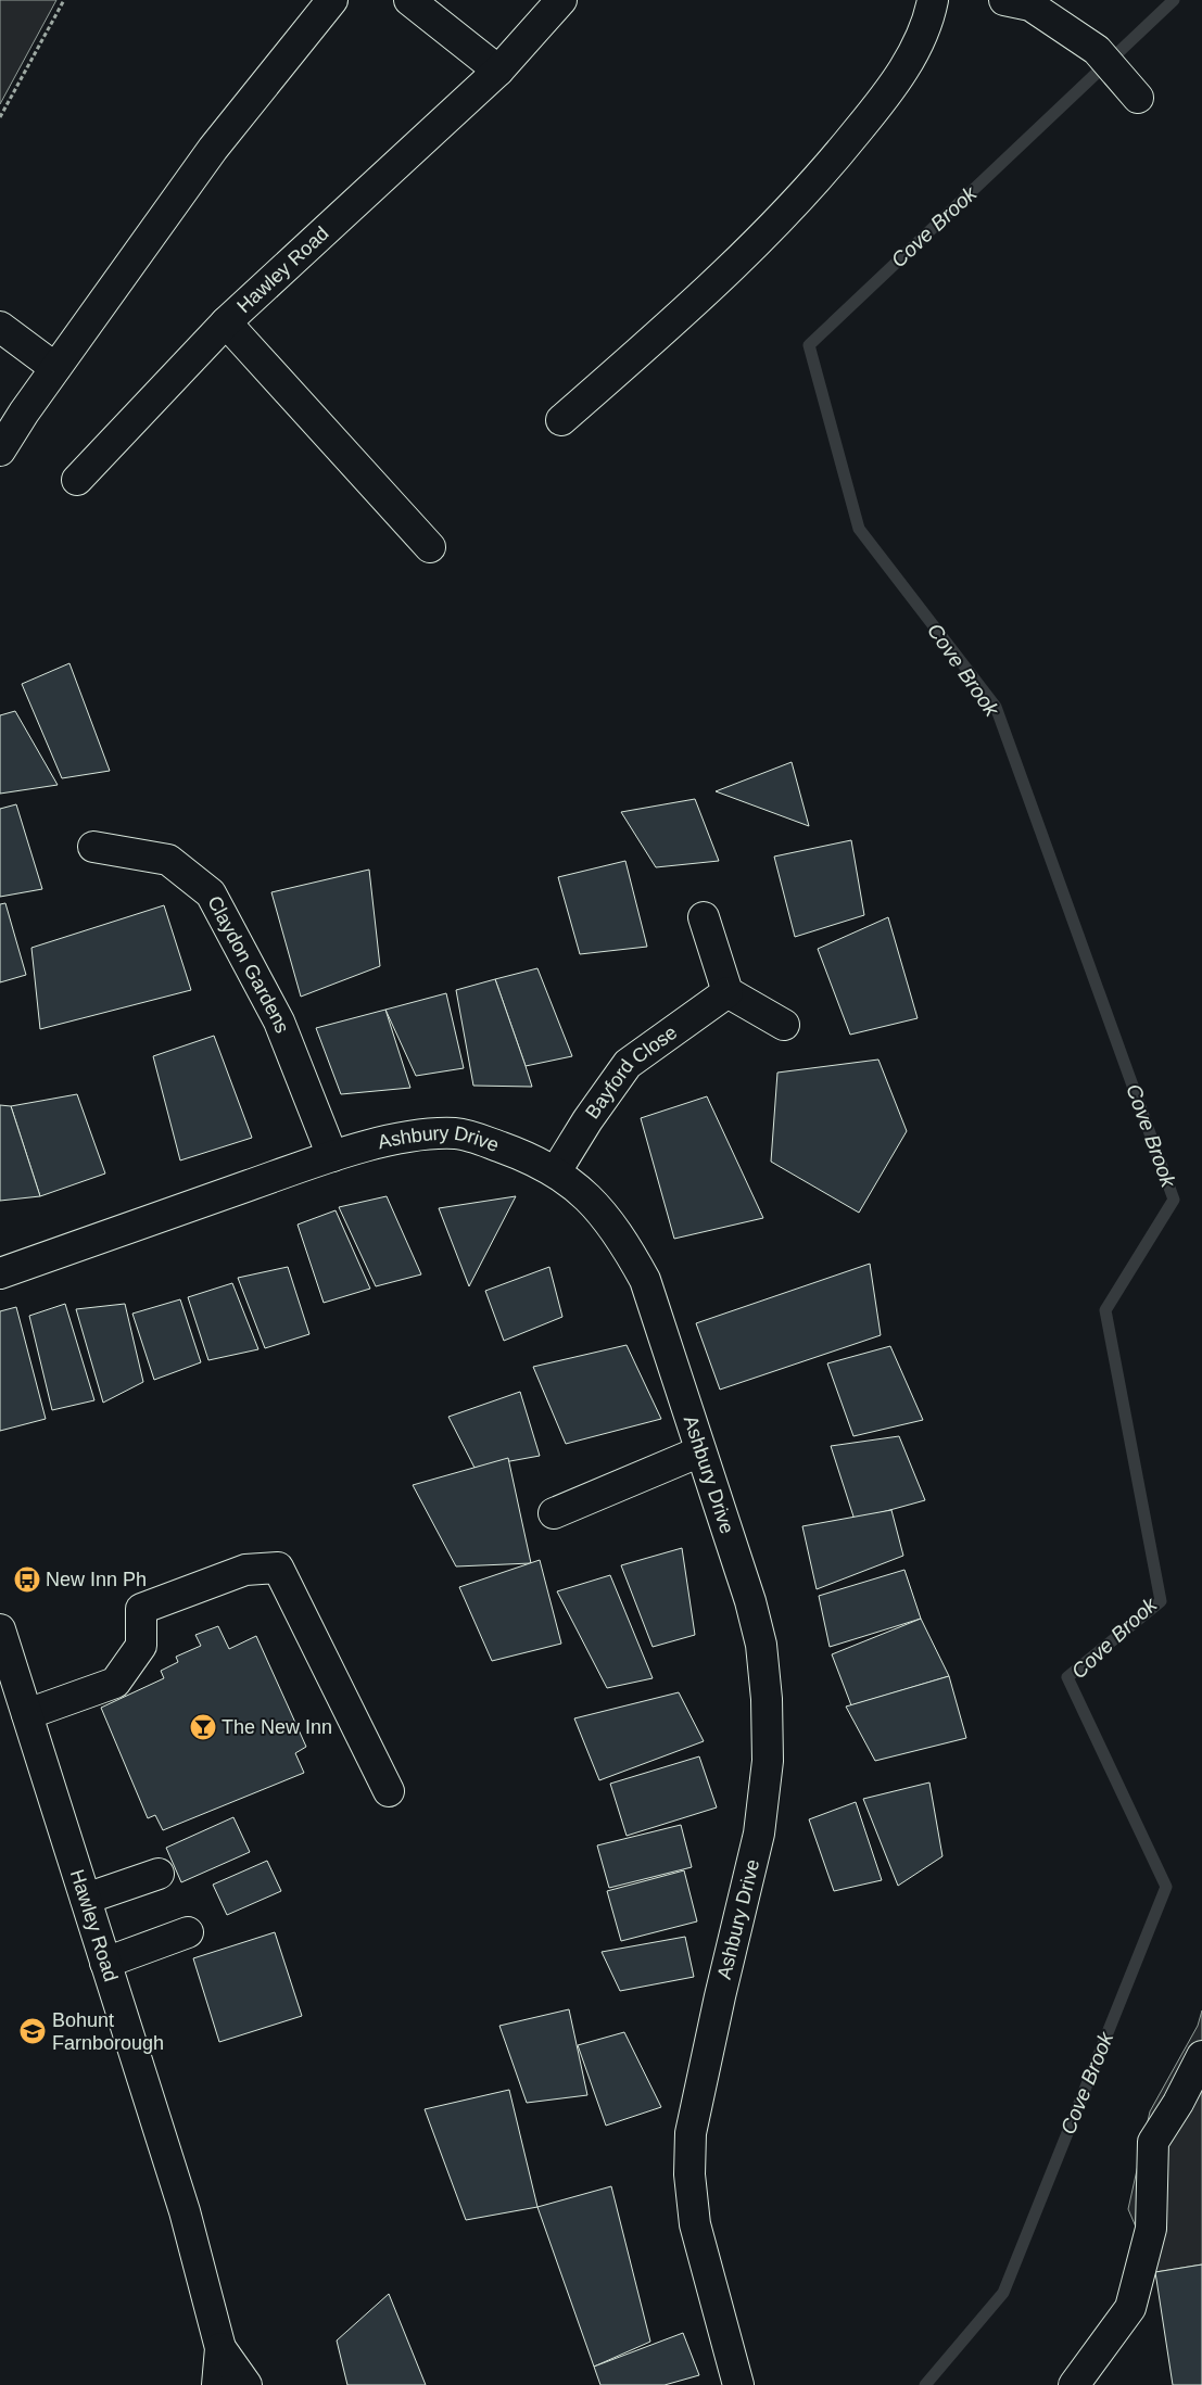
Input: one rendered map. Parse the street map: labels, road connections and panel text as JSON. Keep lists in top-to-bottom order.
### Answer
{
  "streets": {
    "street": [
      "Hawley Road",
      "Claydon Gardens",
      "Bayford Close",
      "Ashbury Drive"
    ]
  },
  "crossings": [
    ["Claydon Gardens", "Ashbury Drive"],
    ["Bayford Close", "Ashbury Drive"]
  ],
  "water": ["Cove Brook"],
  "places": {
    "bus stop": ["New Inn Ph"],
    "bar": ["The New Inn"],
    "school or university": ["Bohunt Farnborough"]
  }
}
